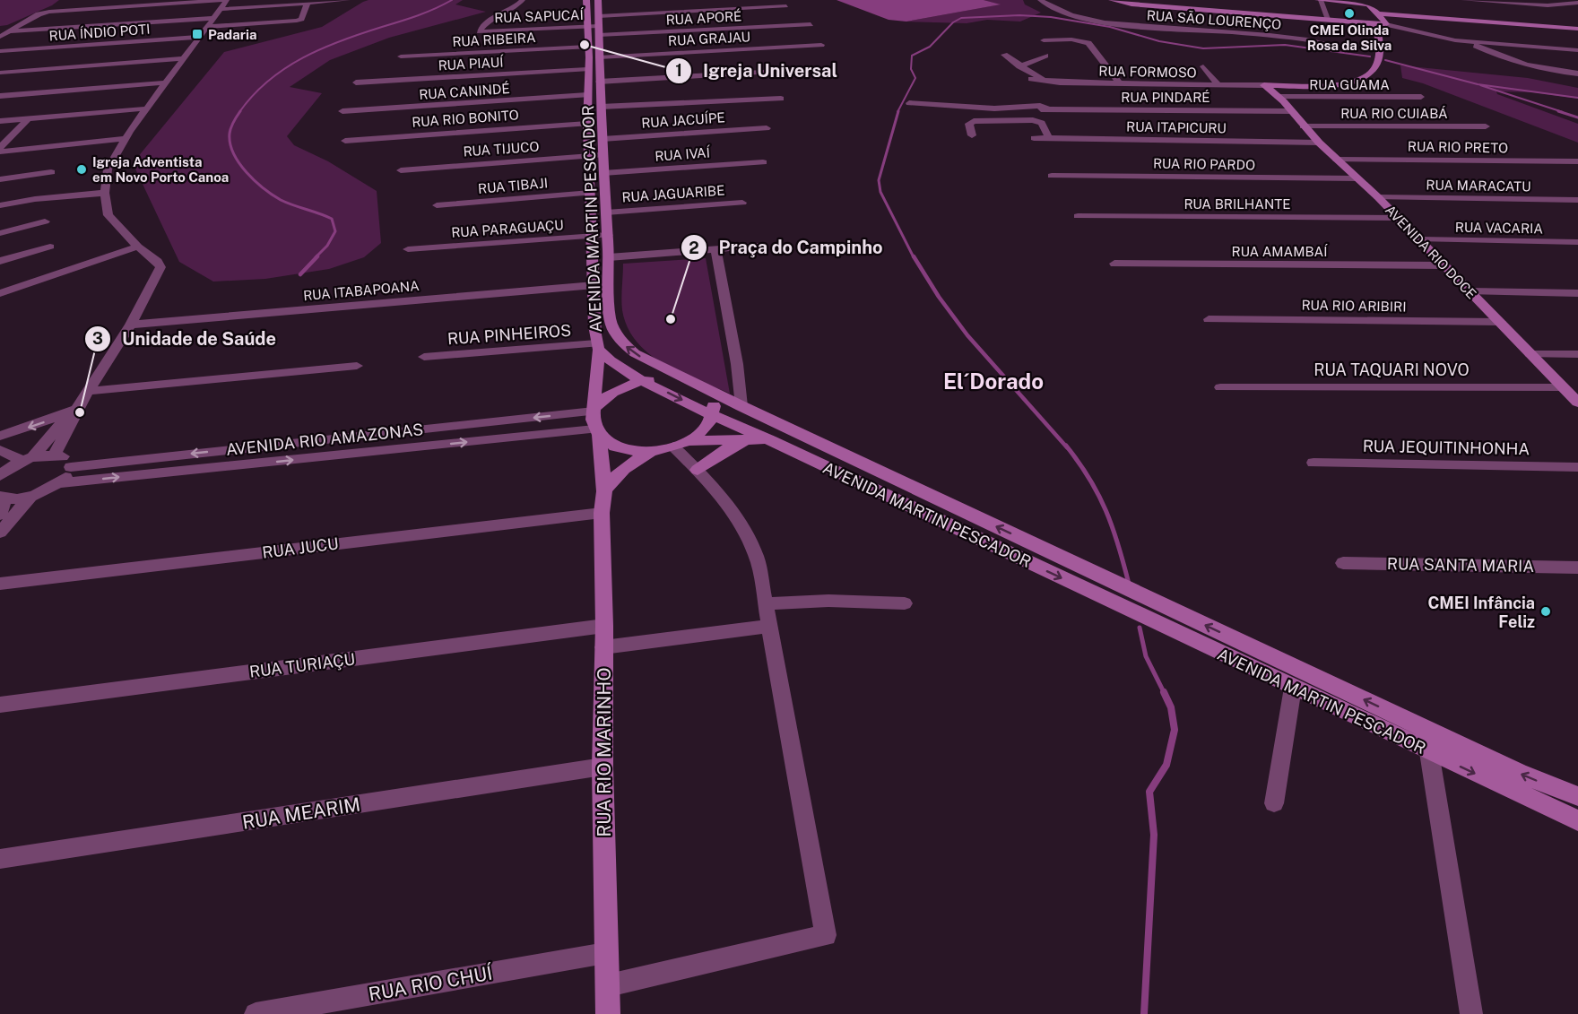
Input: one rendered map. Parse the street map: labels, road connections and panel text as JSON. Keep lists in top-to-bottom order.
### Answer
{
  "streets": {
    "street": [
      "RUA SAPUCAÍ",
      "RUA APORÉ",
      "RUA SÃO LOURENÇO",
      "RUA ÍNDIO POTI",
      "RUA GRAJAU",
      "RUA RIBEIRA",
      "RUA PIAUÍ",
      "RUA FORMOSO",
      "RUA GUAMA",
      "RUA CANINDÉ",
      "RUA PINDARÉ",
      "RUA RIO CUIABÁ",
      "RUA RIO BONITO",
      "RUA JACUÍPE",
      "RUA ITAPICURU",
      "RUA RIO PRETO",
      "RUA TIJUCO",
      "RUA IVAÍ",
      "RUA RIO PARDO",
      "RUA TIBAJI",
      "RUA MARACATU",
      "RUA JAGUARIBE",
      "RUA BRILHANTE",
      "AVENIDA MARTIN PESCADOR",
      "RUA VACARIA",
      "RUA PARAGUAÇU",
      "RUA AMAMBAÍ",
      "AVENIDA RIO DOCE",
      "RUA ITABAPOANA",
      "RUA RIO ARIBIRI",
      "RUA PINHEIROS",
      "RUA TAQUARI NOVO",
      "AVENIDA RIO AMAZONAS",
      "RUA JEQUITINHONHA",
      "RUA JUCU",
      "RUA SANTA MARIA",
      "RUA TURIAÇU",
      "RUA RIO MARINHO",
      "RUA MEARIM",
      "RUA RIO CHUÍ"
    ]
  },
  "crossings": [
    ["RUA SAPUCAÍ", "AVENIDA MARTIN PESCADOR"],
    ["RUA APORÉ", "AVENIDA MARTIN PESCADOR"],
    ["RUA GRAJAU", "AVENIDA MARTIN PESCADOR"],
    ["RUA RIBEIRA", "AVENIDA MARTIN PESCADOR"],
    ["RUA PIAUÍ", "AVENIDA MARTIN PESCADOR"],
    ["RUA FORMOSO", "AVENIDA RIO DOCE"],
    ["RUA GUAMA", "AVENIDA RIO DOCE"],
    ["RUA CANINDÉ", "AVENIDA MARTIN PESCADOR"],
    ["RUA PINDARÉ", "AVENIDA RIO DOCE"],
    ["RUA RIO CUIABÁ", "AVENIDA RIO DOCE"],
    ["RUA RIO BONITO", "AVENIDA MARTIN PESCADOR"],
    ["RUA JACUÍPE", "AVENIDA MARTIN PESCADOR"],
    ["RUA ITAPICURU", "AVENIDA RIO DOCE"],
    ["RUA RIO PRETO", "AVENIDA RIO DOCE"],
    ["RUA TIJUCO", "AVENIDA MARTIN PESCADOR"],
    ["RUA IVAÍ", "AVENIDA MARTIN PESCADOR"],
    ["RUA RIO PARDO", "AVENIDA RIO DOCE"],
    ["RUA TIBAJI", "AVENIDA MARTIN PESCADOR"],
    ["RUA MARACATU", "AVENIDA RIO DOCE"],
    ["RUA JAGUARIBE", "AVENIDA MARTIN PESCADOR"],
    ["RUA BRILHANTE", "AVENIDA RIO DOCE"],
    ["AVENIDA MARTIN PESCADOR", "RUA PARAGUAÇU"],
    ["AVENIDA MARTIN PESCADOR", "RUA ITABAPOANA"],
    ["AVENIDA MARTIN PESCADOR", "RUA PINHEIROS"],
    ["AVENIDA MARTIN PESCADOR", "RUA RIO MARINHO"],
    ["RUA VACARIA", "AVENIDA RIO DOCE"],
    ["RUA AMAMBAÍ", "AVENIDA RIO DOCE"],
    ["AVENIDA RIO DOCE", "RUA RIO ARIBIRI"],
    ["AVENIDA RIO DOCE", "RUA TAQUARI NOVO"],
    ["RUA PINHEIROS", "RUA RIO MARINHO"],
    ["AVENIDA RIO AMAZONAS", "RUA RIO MARINHO"],
    ["RUA JUCU", "RUA RIO MARINHO"],
    ["RUA TURIAÇU", "RUA RIO MARINHO"],
    ["RUA RIO MARINHO", "RUA MEARIM"],
    ["RUA RIO MARINHO", "RUA RIO CHUÍ"]
  ],
  "districts": ["El´Dorado"],
  "places": {
    "other": [
      "CMEI Olinda Rosa da Silva",
      "Igreja Universal",
      "Igreja Adventista em Novo Porto Canoa",
      "Praça do Campinho",
      "Unidade de Saúde",
      "CMEI Infância Feliz"
    ],
    "transit": ["Padaria"]
  }
}
